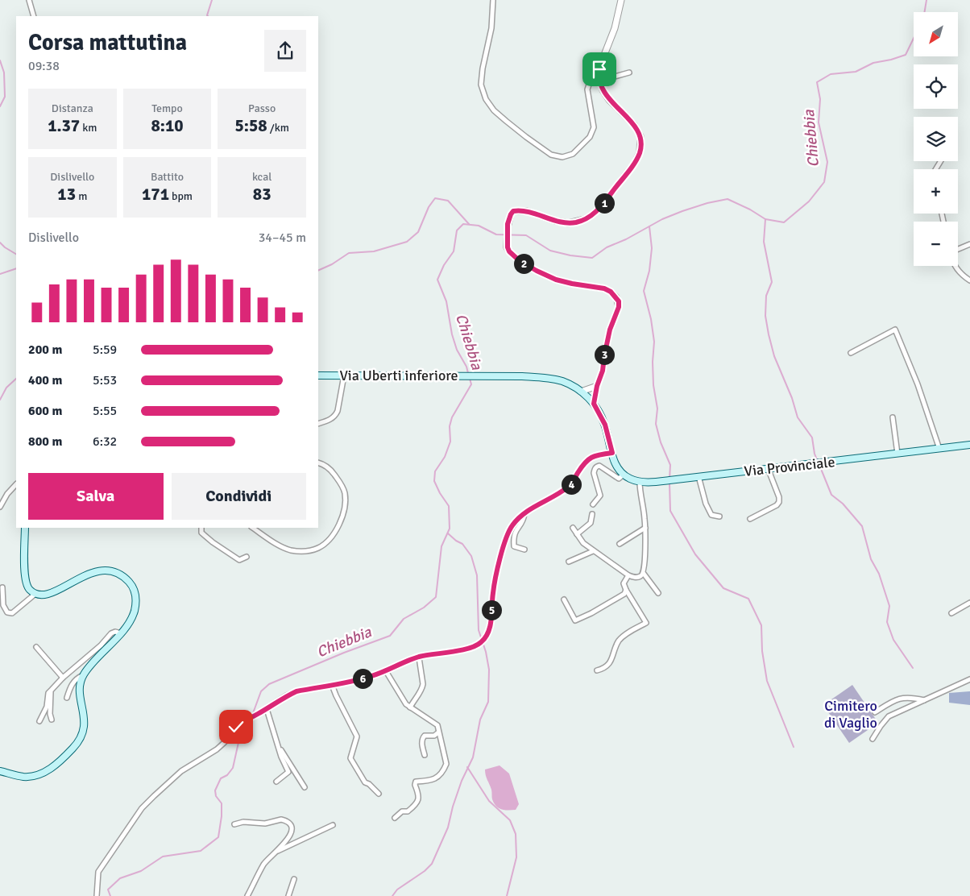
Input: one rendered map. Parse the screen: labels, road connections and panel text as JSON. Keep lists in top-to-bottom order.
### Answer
{
  "streets": {
    "main road": ["Via Uberti inferiore", "Via Provinciale"]
  },
  "water": ["Chiebbia"],
  "parks": ["Cimitero di Vaglio"],
  "north": "bottom left",
  "page": {
    "map_buttons": ["+", "−"],
    "heading": ["Corsa mattutina", "09:38"],
    "stats": [
      ["Distanza", "1.37 km"],
      ["Tempo", "8:10"],
      ["Passo", "5:58 /km"],
      ["Dislivello", "13 m"],
      ["Battito", "171 bpm"],
      ["kcal", "83"]
    ],
    "pins": [
      "1",
      "2",
      "3",
      "4",
      "5",
      "6"
    ],
    "chart": ["Dislivello", "34–45 m"],
    "list": [
      {
        "name": "200 m",
        "note": "5:59"
      },
      {
        "name": "400 m",
        "note": "5:53"
      },
      {
        "name": "600 m",
        "note": "5:55"
      },
      {
        "name": "800 m",
        "note": "6:32"
      }
    ],
    "buttons": ["Salva", "Condividi"]
  }
}
